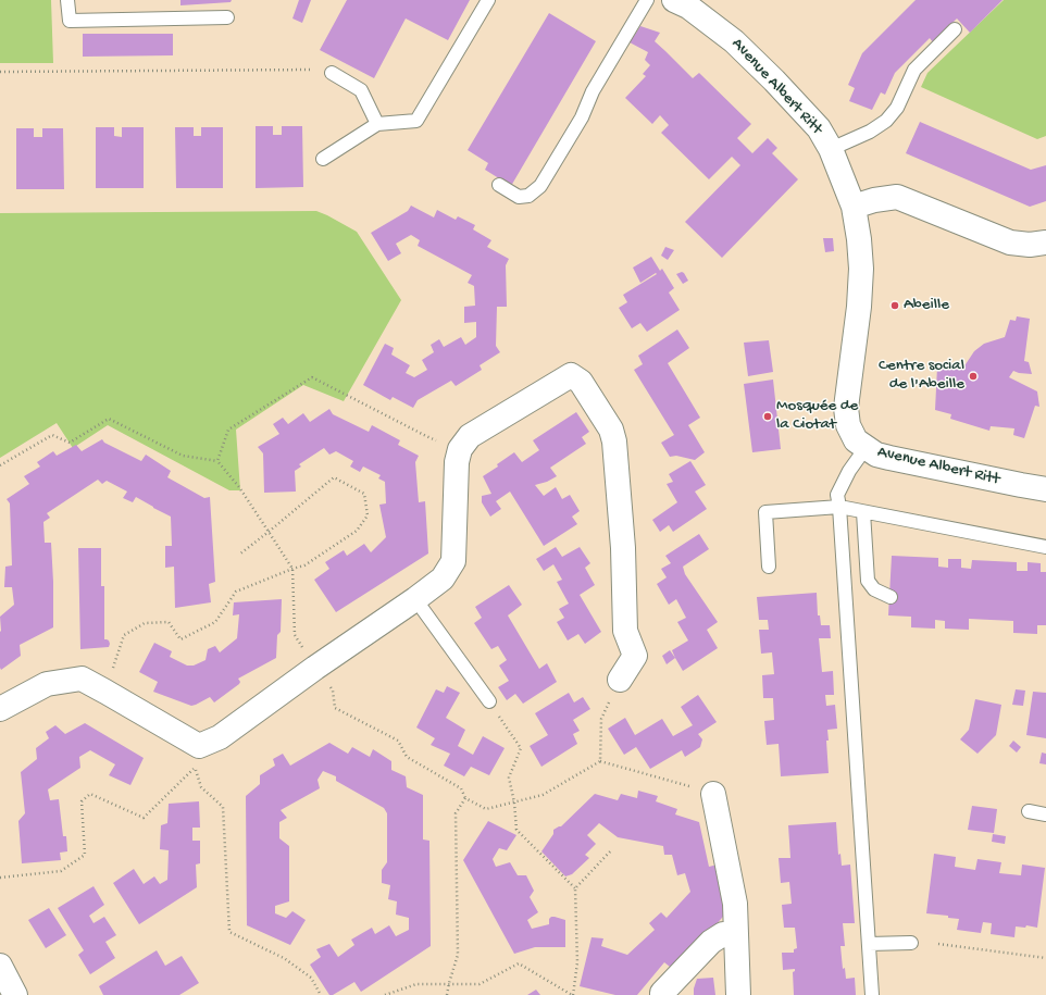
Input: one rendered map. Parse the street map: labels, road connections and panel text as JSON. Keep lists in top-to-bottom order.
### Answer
{
  "streets": {
    "street": ["Avenue Albert Ritt"]
  },
  "places": ["Abeille", "Centre social de l'Abeille", "Mosquée de la Ciotat"]
}
